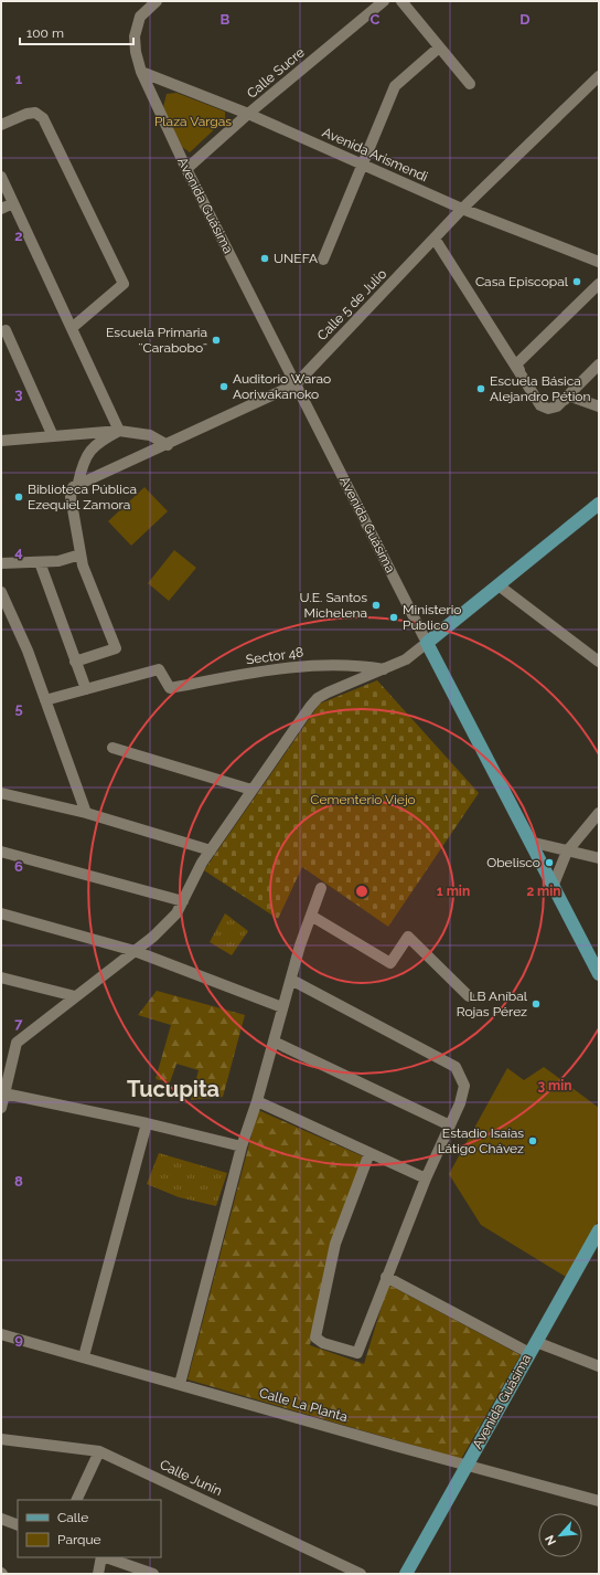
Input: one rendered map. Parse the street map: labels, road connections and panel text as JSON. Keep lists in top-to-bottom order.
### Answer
{
  "streets": {
    "main road": ["Avenida Guásima"],
    "street": [
      "Calle Sucre",
      "Avenida Arismendi",
      "Calle 5 de Julio",
      "Sector 48",
      "Calle La Planta",
      "Calle Junín"
    ]
  },
  "crossings": [
    ["Calle Sucre", "Avenida Arismendi"],
    ["Calle Sucre", "Avenida Guásima"],
    ["Avenida Arismendi", "Avenida Guásima"],
    ["Avenida Arismendi", "Calle 5 de Julio"],
    ["Avenida Guásima", "Calle 5 de Julio"],
    ["Avenida Guásima", "Calle La Planta"]
  ],
  "districts": ["Tucupita"],
  "parks": ["Plaza Vargas", "Cementerio Viejo"],
  "places": [
    "UNEFA",
    "Casa Episcopal",
    "Escuela Primaria ¨Carabobo¨",
    "Auditorio Warao Aoriwakanoko",
    "Escuela Básica Alejandro Pétion",
    "Biblioteca Pública Ezequiel Zamora",
    "U.E. Santos Michelena",
    "Ministerio Publico",
    "Obelisco",
    "LB Aníbal Rojas Pérez",
    "Estadio Isaías Látigo Chávez"
  ],
  "legend": ["Calle", "Parque"],
  "scale_bar": "100 m",
  "north": "bottom left",
  "grid": {
    "columns": ["B", "C", "D"],
    "rows": [
      "1",
      "2",
      "3",
      "4",
      "5",
      "6",
      "7",
      "8",
      "9"
    ]
  },
  "rings": ["1 min", "2 min", "3 min"]
}
